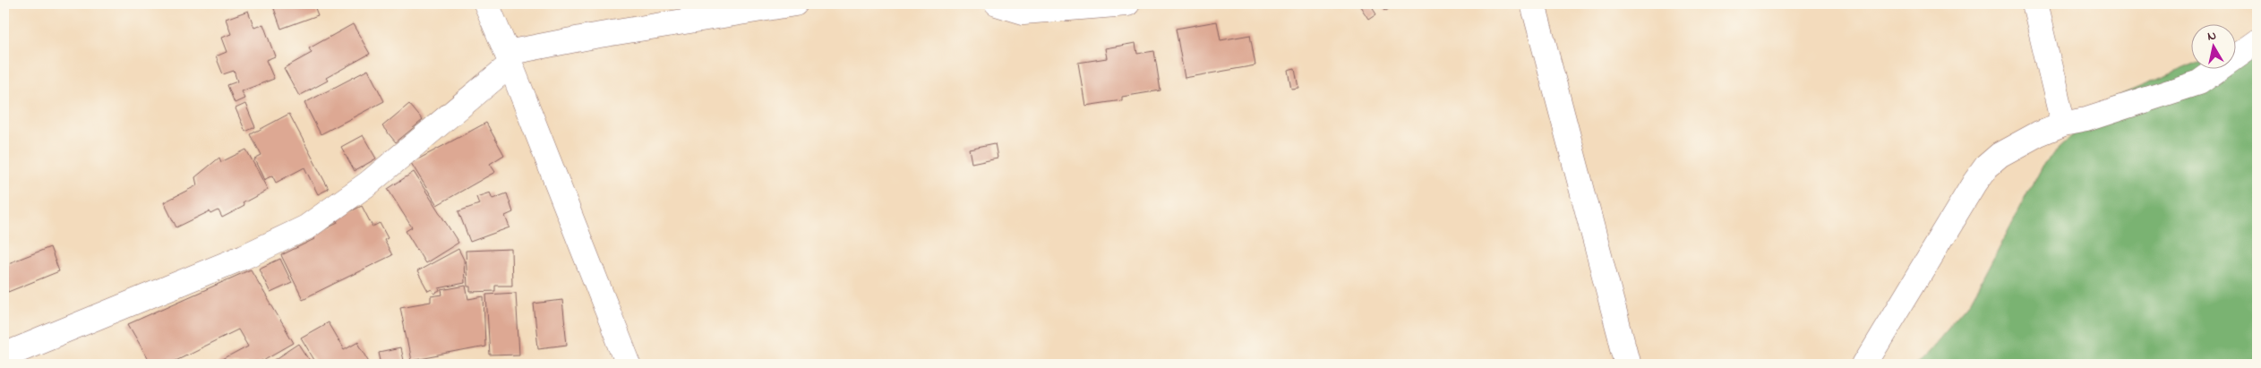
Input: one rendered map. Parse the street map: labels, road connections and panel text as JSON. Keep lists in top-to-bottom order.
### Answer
{
  "north": "top"
}
